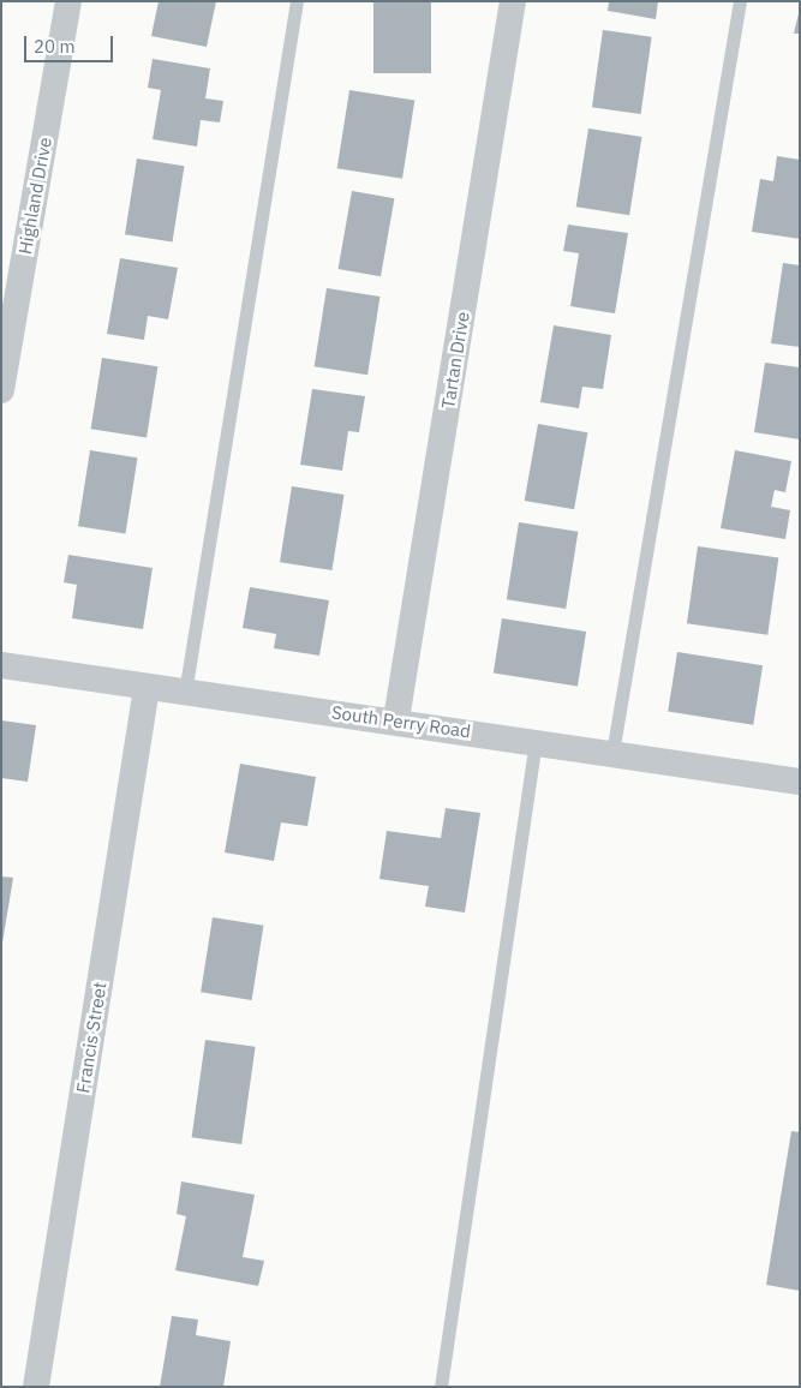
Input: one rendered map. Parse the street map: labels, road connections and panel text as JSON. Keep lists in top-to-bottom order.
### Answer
{
  "streets": {
    "street": [
      "Highland Drive",
      "Tartan Drive",
      "South Perry Road",
      "Francis Street"
    ]
  },
  "crossings": [
    ["Tartan Drive", "South Perry Road"],
    ["South Perry Road", "Francis Street"]
  ],
  "scale_bar": "20 m"
}
